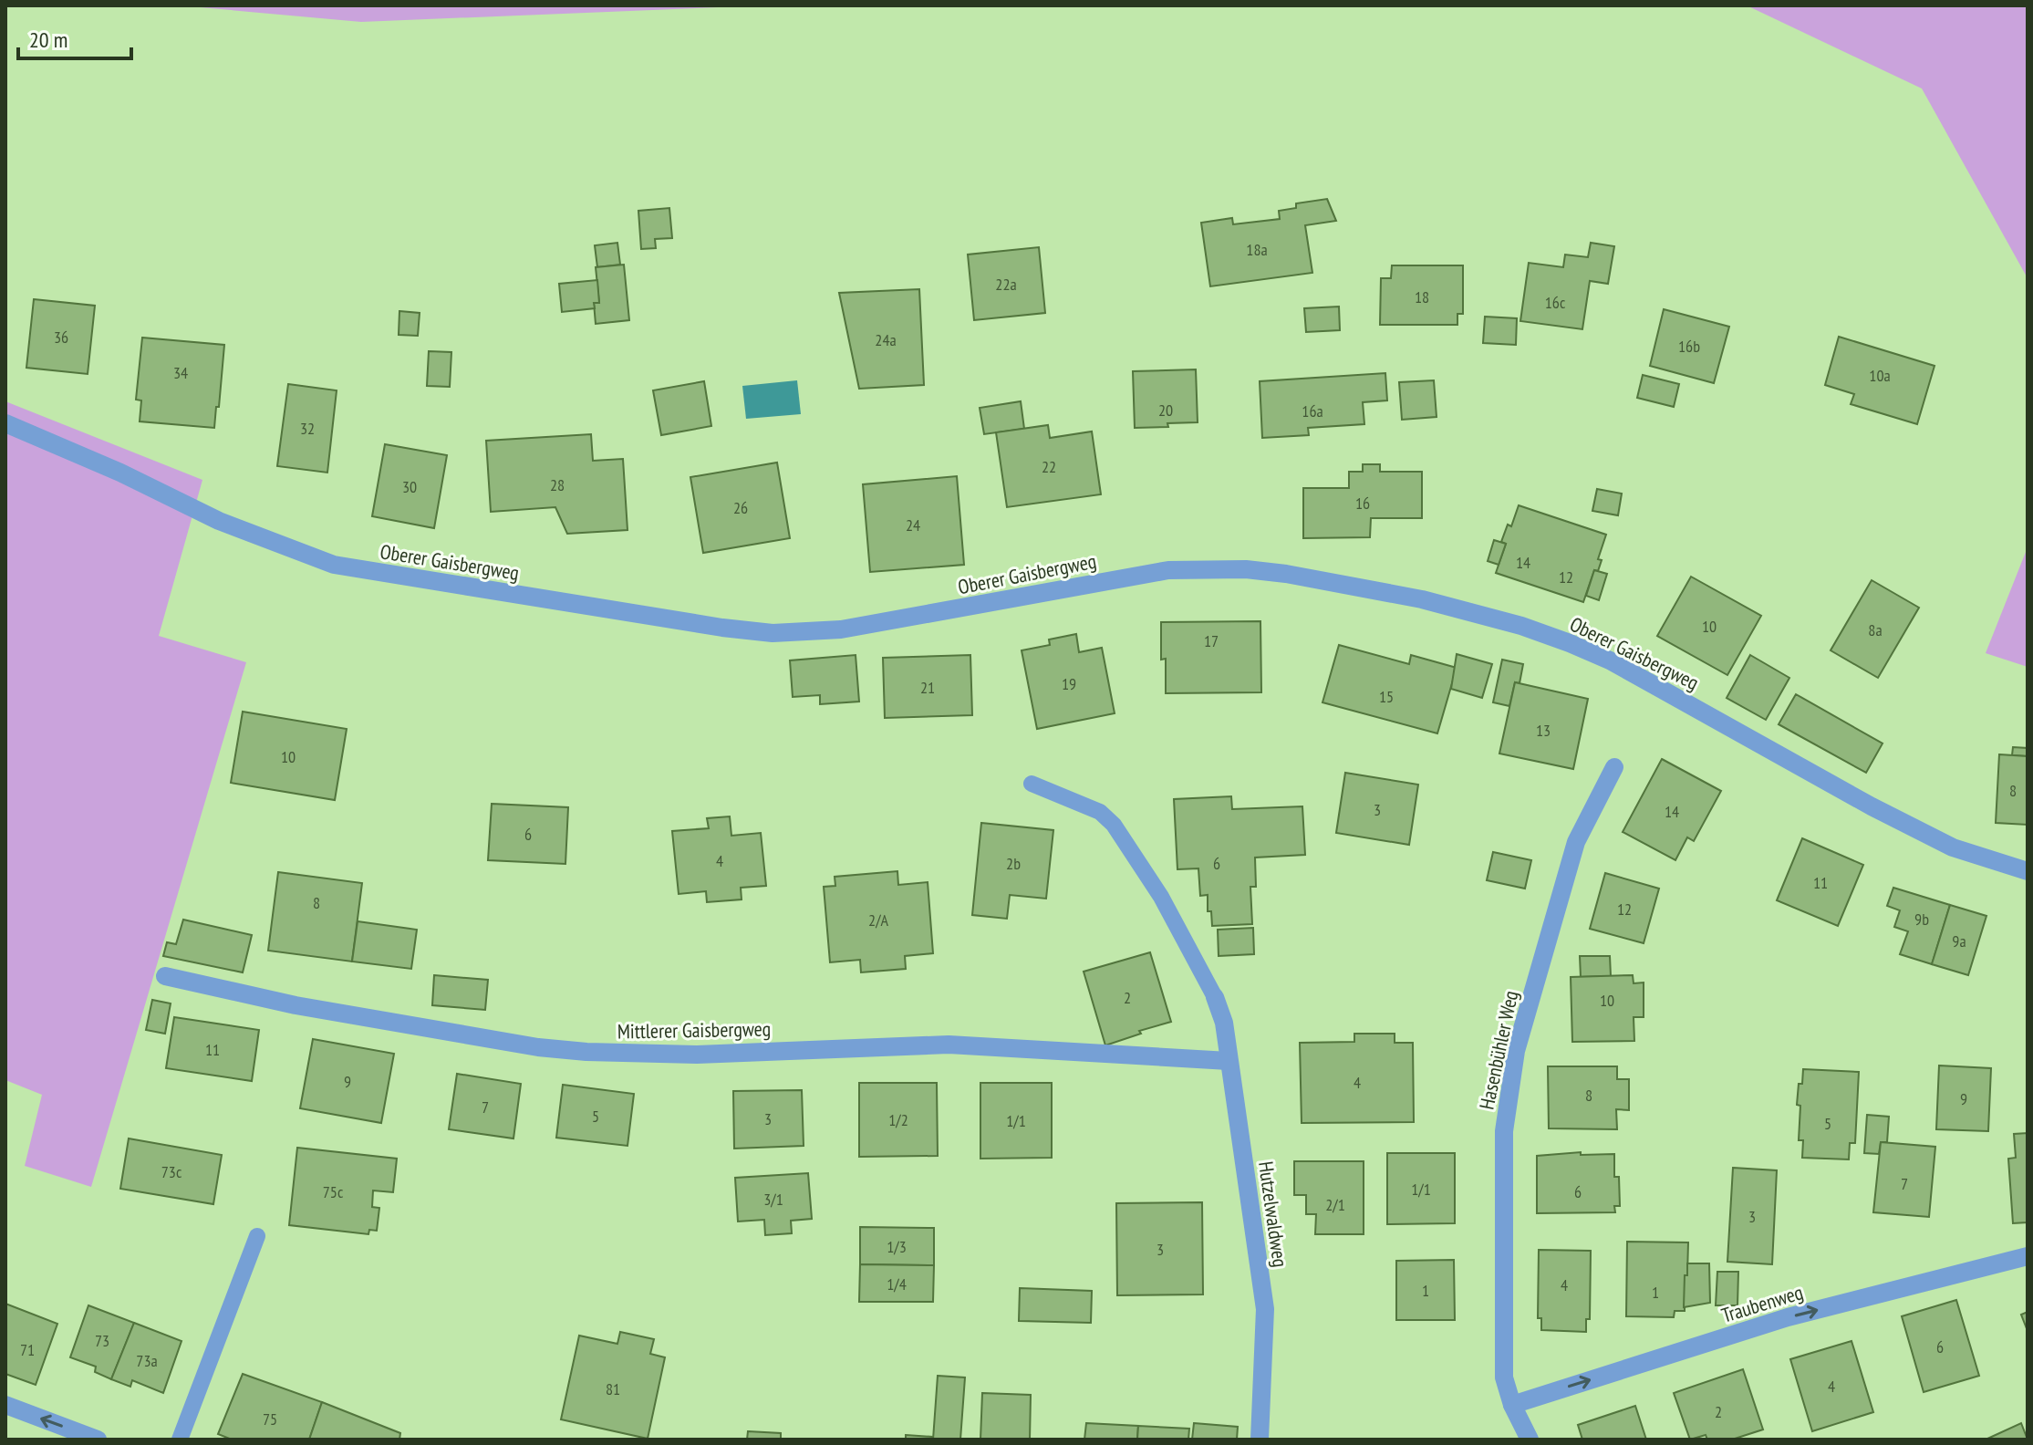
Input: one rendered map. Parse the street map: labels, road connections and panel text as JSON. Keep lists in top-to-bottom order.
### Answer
{
  "streets": {
    "street": [
      "Oberer Gaisbergweg",
      "Mittlerer Gaisbergweg",
      "Hasenbühler Weg",
      "Hutzelwaldweg",
      "Traubenweg"
    ]
  },
  "crossings": [
    ["Mittlerer Gaisbergweg", "Hutzelwaldweg"],
    ["Hasenbühler Weg", "Traubenweg"]
  ],
  "one_way": ["Traubenweg"],
  "house_numbers": [
    "18a",
    "22a",
    "18",
    "16c",
    "36",
    "24a",
    "16b",
    "34",
    "10a",
    "20",
    "16a",
    "32",
    "22",
    "28",
    "30",
    "16",
    "26",
    "24",
    "14",
    "12",
    "10",
    "8a",
    "17",
    "19",
    "21",
    "15",
    "13",
    "10",
    "8",
    "3",
    "14",
    "6",
    "4",
    "2b",
    "6",
    "11",
    "8",
    "12",
    "9b",
    "2/A",
    "9a",
    "2",
    "10",
    "11",
    "9",
    "4",
    "8",
    "9",
    "7",
    "5",
    "3",
    "1/2",
    "1/1",
    "5",
    "73c",
    "7",
    "1/1",
    "75c",
    "6",
    "3/1",
    "2/1",
    "3",
    "1/3",
    "3",
    "1/4",
    "4",
    "1",
    "1",
    "73",
    "6",
    "71",
    "73a",
    "4",
    "81",
    "2",
    "75"
  ],
  "scale_bar": "20 m"
}
